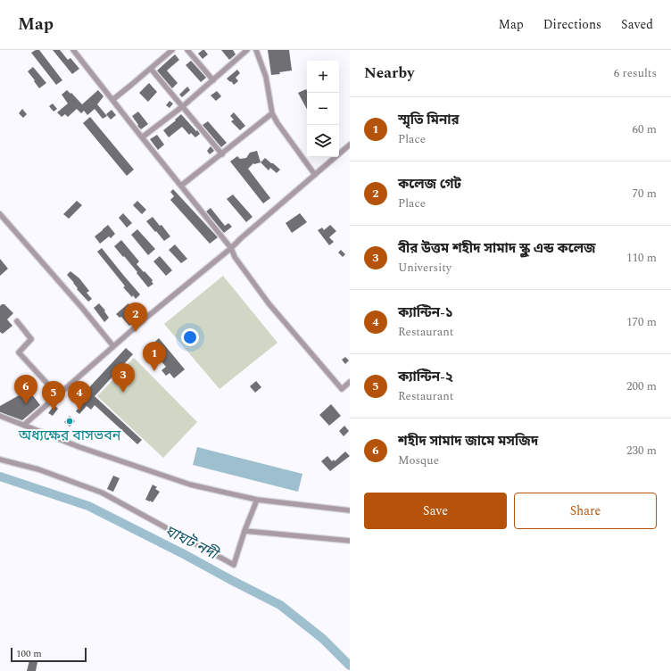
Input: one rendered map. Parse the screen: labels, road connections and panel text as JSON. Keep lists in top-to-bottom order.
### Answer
{
  "water": ["ঘাঘট নদী"],
  "places": ["অধ্যক্ষের বাসভবন"],
  "scale_bar": "100 m",
  "page": {
    "header": "Map",
    "nav": ["Map", "Directions", "Saved"],
    "heading": ["Nearby", "6 results"],
    "map_buttons": ["+", "−"],
    "list": [
      {
        "mark": "1",
        "name": "স্মৃতি মিনার",
        "note": "Place",
        "value": "60 m"
      },
      {
        "mark": "2",
        "name": "কলেজ গেট",
        "note": "Place",
        "value": "70 m"
      },
      {
        "mark": "3",
        "name": "বীর উত্তম শহীদ সামাদ স্কুল এন্ড কলেজ",
        "note": "University",
        "value": "110 m"
      },
      {
        "mark": "4",
        "name": "ক্যান্টিন-১",
        "note": "Restaurant",
        "value": "170 m"
      },
      {
        "mark": "5",
        "name": "ক্যান্টিন-২",
        "note": "Restaurant",
        "value": "200 m"
      },
      {
        "mark": "6",
        "name": "শহীদ সামাদ জামে মসজিদ",
        "note": "Mosque",
        "value": "230 m"
      }
    ],
    "pins": [
      "2",
      "1",
      "3",
      "6",
      "4",
      "5"
    ],
    "buttons": ["Save", "Share"],
    "scale": "100 m"
  }
}
